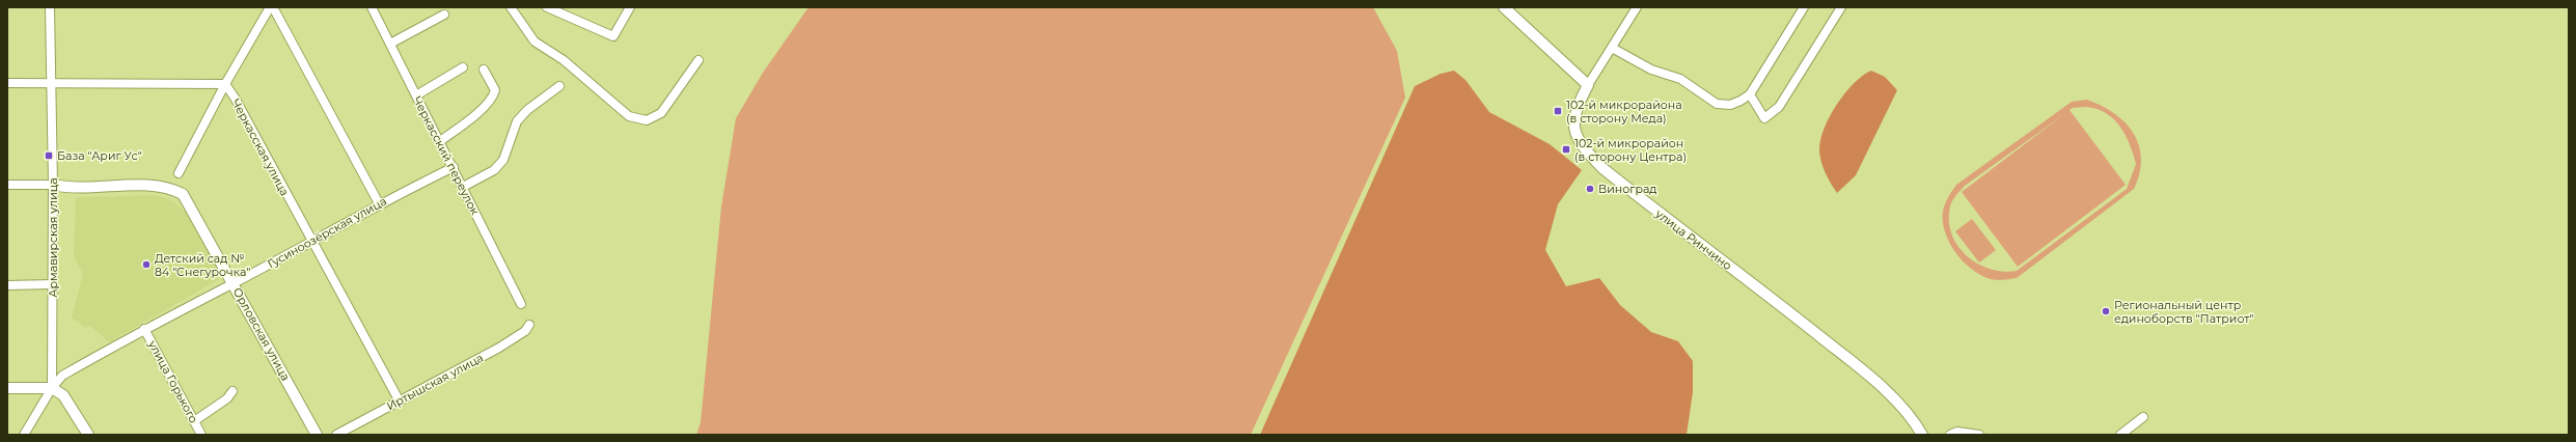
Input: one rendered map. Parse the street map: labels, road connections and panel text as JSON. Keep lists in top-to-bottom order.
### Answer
{
  "streets": {
    "street": [
      "Черкасская улица",
      "Черкасский переулок",
      "Гусиноозёрская улица",
      "Армавирская улица",
      "улица Ринчино",
      "Орловская улица",
      "улица Горького",
      "Иртышская улица"
    ]
  },
  "crossings": [
    ["Черкасская улица", "Гусиноозёрская улица"],
    ["Черкасская улица", "Иртышская улица"],
    ["Черкасский переулок", "Гусиноозёрская улица"],
    ["Гусиноозёрская улица", "Армавирская улица"],
    ["Гусиноозёрская улица", "Орловская улица"],
    ["Гусиноозёрская улица", "улица Горького"],
    ["Армавирская улица", "Орловская улица"]
  ],
  "places": {
    "transit": ["102-й микрорайона (в сторону Меда)", "102-й микрорайон (в сторону Центра)", "База \"Ариг Ус\""],
    "other": ["Виноград", "Детский сад № 84 \"Снегурочка\"", "Региональный центр единоборств \"Патриот\""]
  }
}
